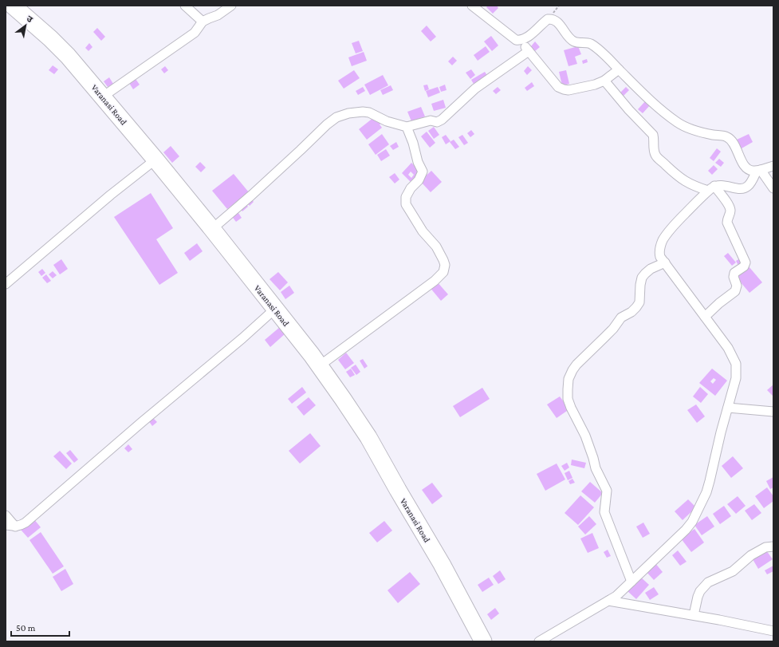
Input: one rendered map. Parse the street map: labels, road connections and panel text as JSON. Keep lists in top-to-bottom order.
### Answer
{
  "streets": {
    "highway": ["Varanasi Road"]
  },
  "scale_bar": "50 m",
  "north": "top right"
}
